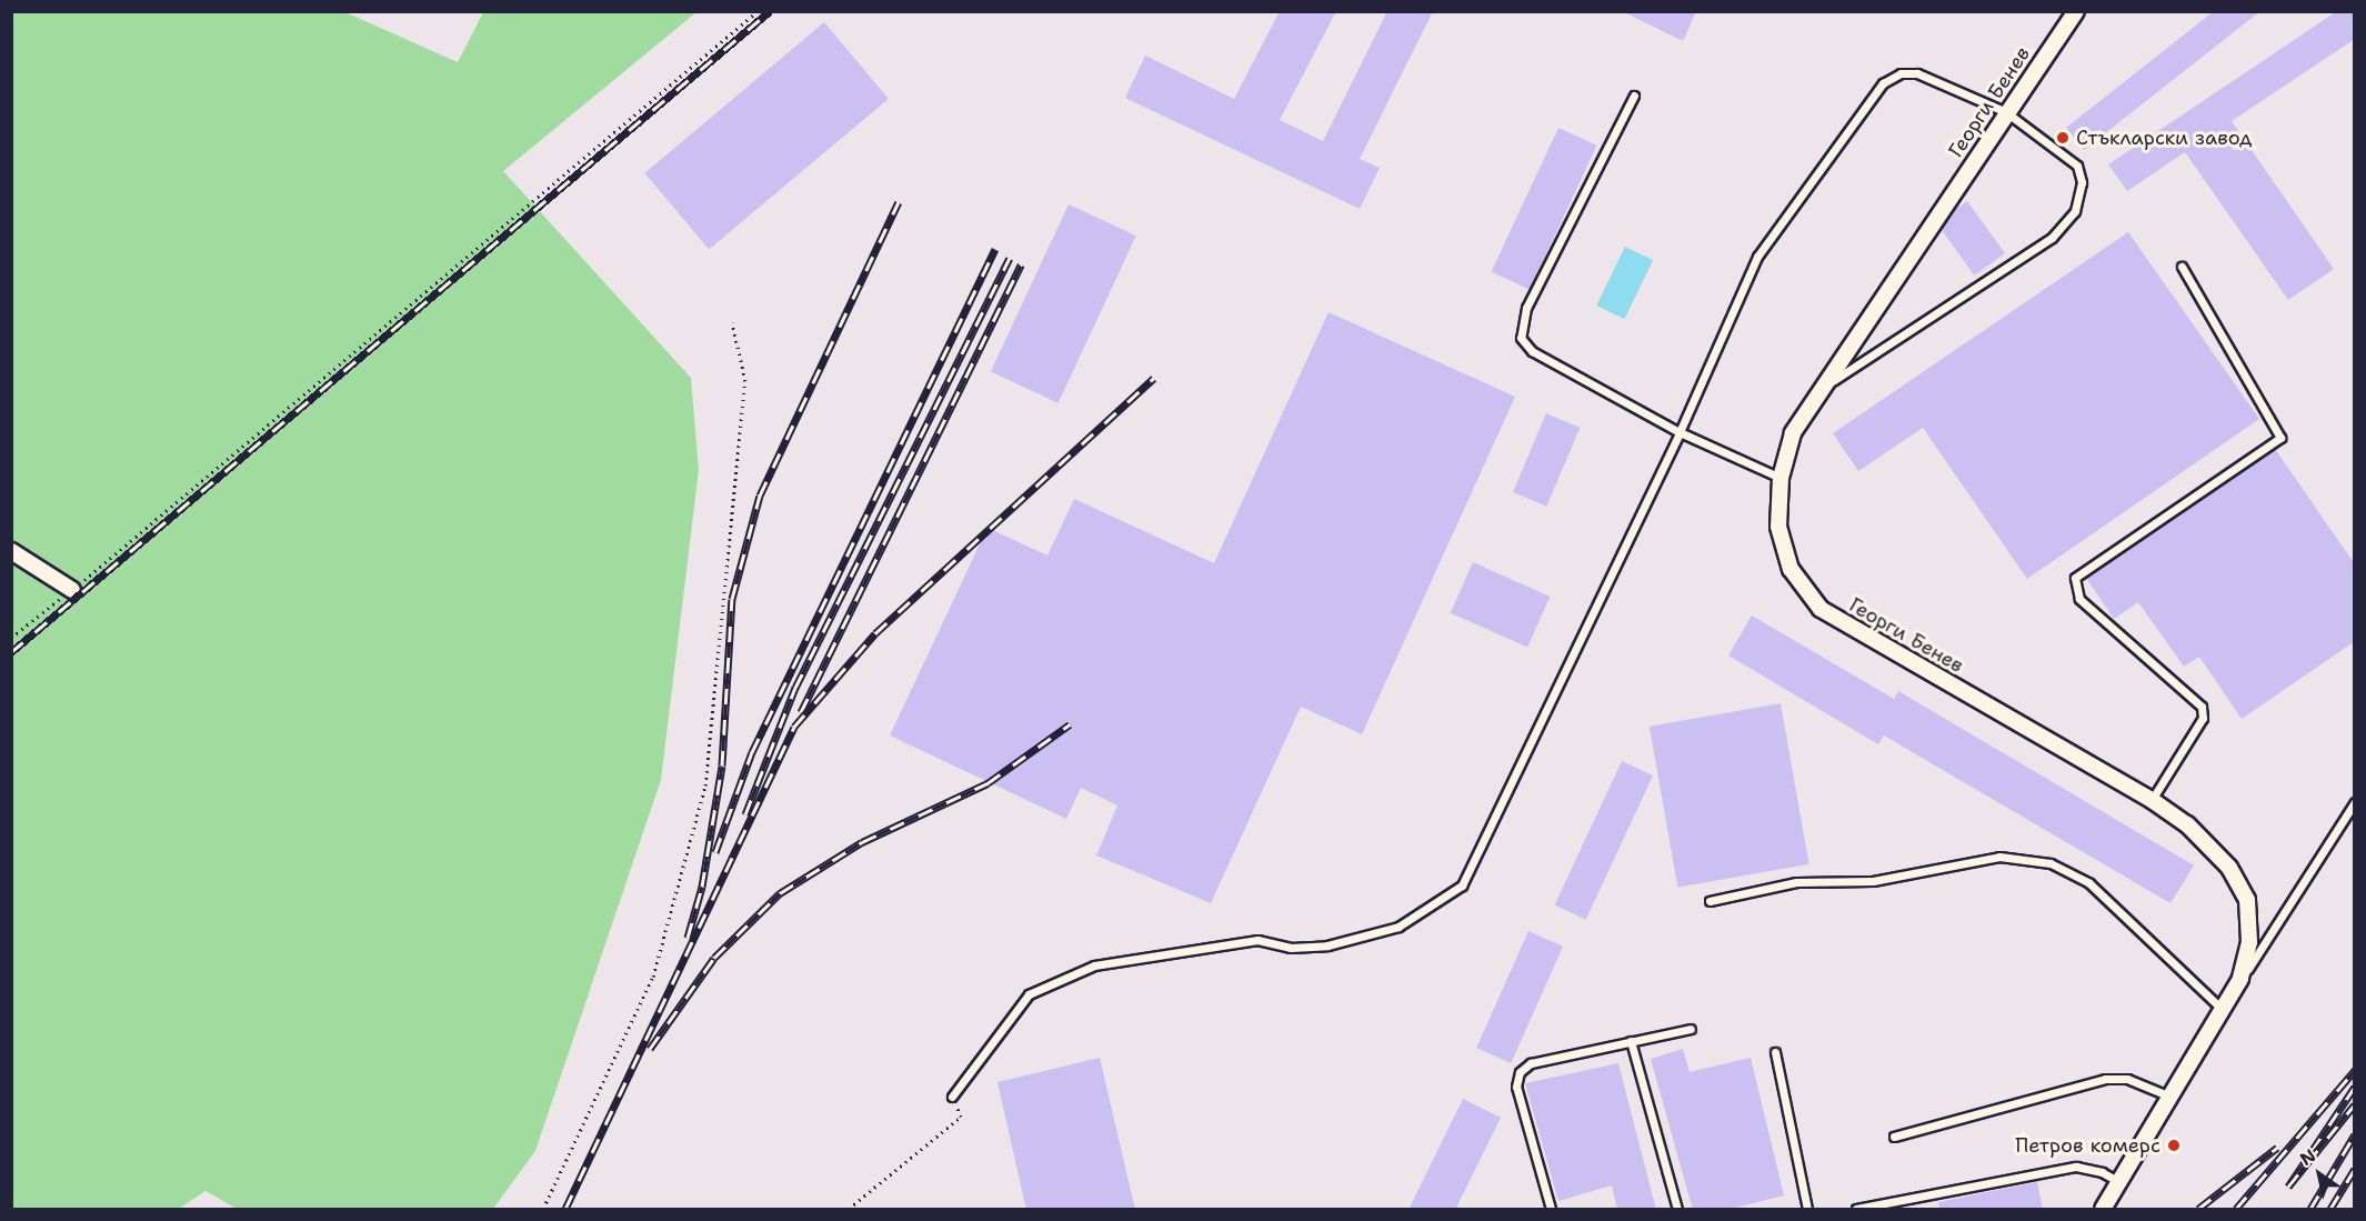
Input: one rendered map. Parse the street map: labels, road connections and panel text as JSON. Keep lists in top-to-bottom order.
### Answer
{
  "streets": {
    "street": ["Георги Бенев"]
  },
  "places": ["Стъкларски завод", "Петров комерс"],
  "north": "top left"
}
